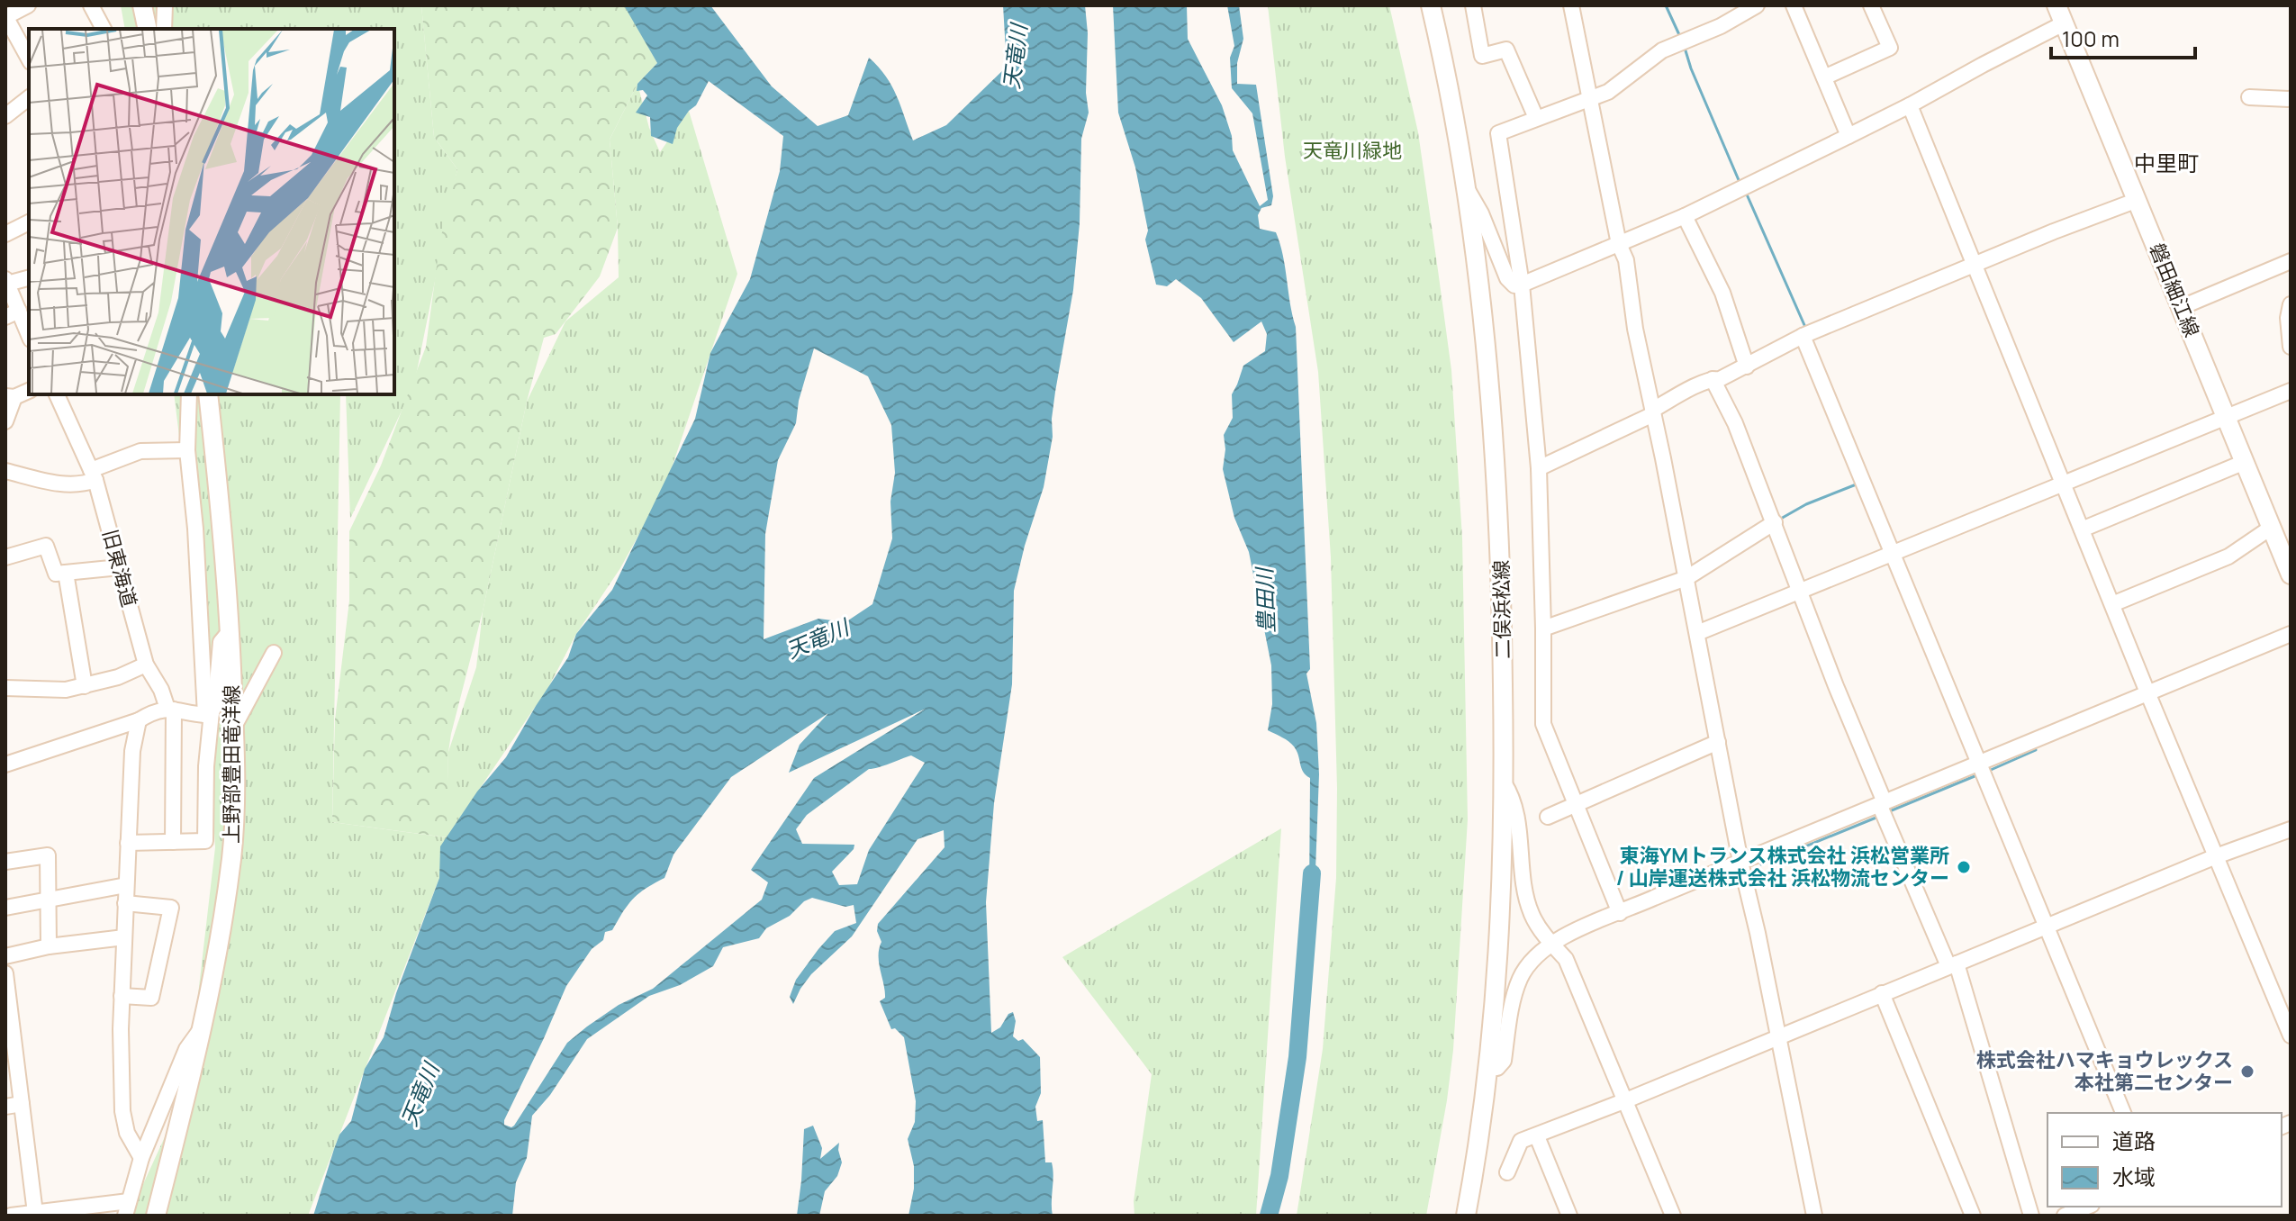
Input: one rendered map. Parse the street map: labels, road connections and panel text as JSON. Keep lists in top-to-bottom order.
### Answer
{
  "streets": {
    "main road": ["磐田細江線", "二俣浜松線", "上野部豊田竜洋線"],
    "street": ["旧東海道"]
  },
  "districts": ["中里町"],
  "water": ["天竜川", "豊田川"],
  "parks": ["天竜川緑地"],
  "places": ["東海YMトランス株式会社 浜松営業所 / 山岸運送株式会社 浜松物流センター", "株式会社ハマキョウレックス 本社第二センター"],
  "legend": ["道路", "水域"],
  "scale_bar": "100 m"
}
